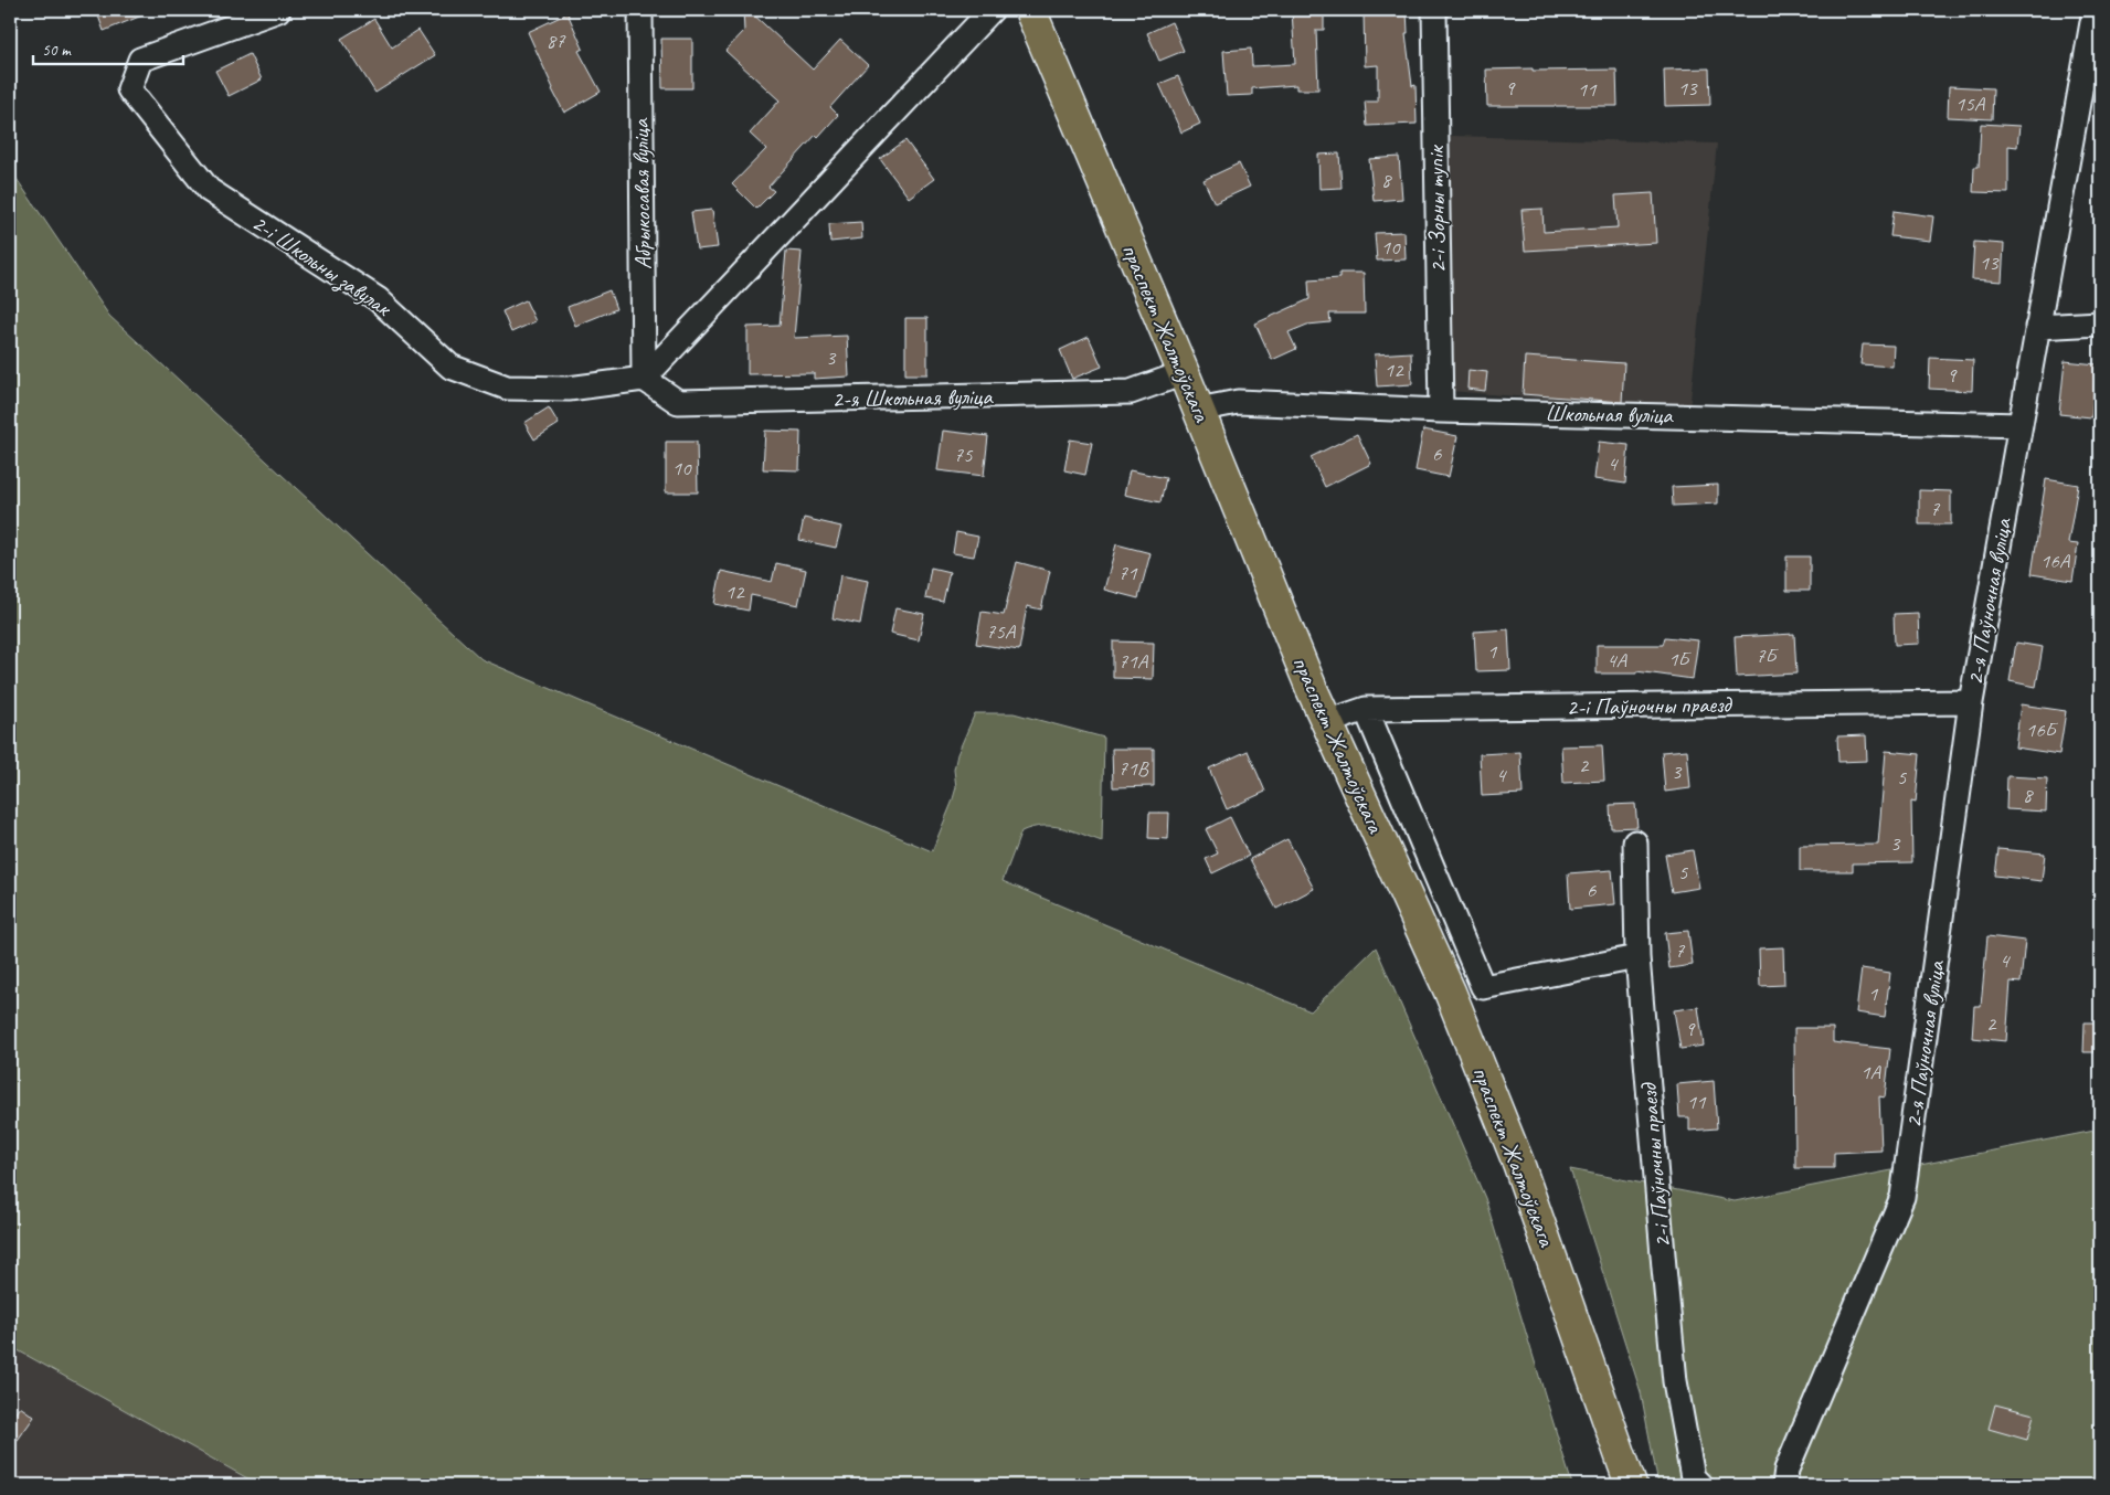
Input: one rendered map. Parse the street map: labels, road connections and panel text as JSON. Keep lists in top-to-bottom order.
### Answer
{
  "streets": {
    "main road": ["праспект Жалтоўскага"],
    "street": [
      "Абрыкосавая вуліца",
      "2-і Зорны тупік",
      "2-і Школьны завулак",
      "2-я Школьная вуліца",
      "Школьная вуліца",
      "2-я Паўночная вуліца",
      "2-і Паўночны праезд"
    ]
  },
  "crossings": [
    ["Абрыкосавая вуліца", "2-і Школьны завулак"],
    ["Абрыкосавая вуліца", "2-я Школьная вуліца"],
    ["2-і Зорны тупік", "Школьная вуліца"],
    ["2-і Школьны завулак", "2-я Школьная вуліца"],
    ["праспект Жалтоўскага", "2-я Школьная вуліца"],
    ["праспект Жалтоўскага", "Школьная вуліца"],
    ["праспект Жалтоўскага", "2-і Паўночны праезд"],
    ["Школьная вуліца", "2-я Паўночная вуліца"],
    ["2-я Паўночная вуліца", "2-і Паўночны праезд"]
  ],
  "house_numbers": [
    "87",
    "9",
    "13",
    "11",
    "15А",
    "8",
    "10",
    "13",
    "3",
    "12",
    "9",
    "6",
    "75",
    "4",
    "10",
    "7",
    "16А",
    "71",
    "12",
    "75А",
    "1",
    "7Б",
    "1Б",
    "4А",
    "71А",
    "16Б",
    "2",
    "71В",
    "3",
    "4",
    "5",
    "8",
    "3",
    "5",
    "6",
    "7",
    "4",
    "1",
    "2",
    "9",
    "1А",
    "11"
  ],
  "scale_bar": "50 m"
}
